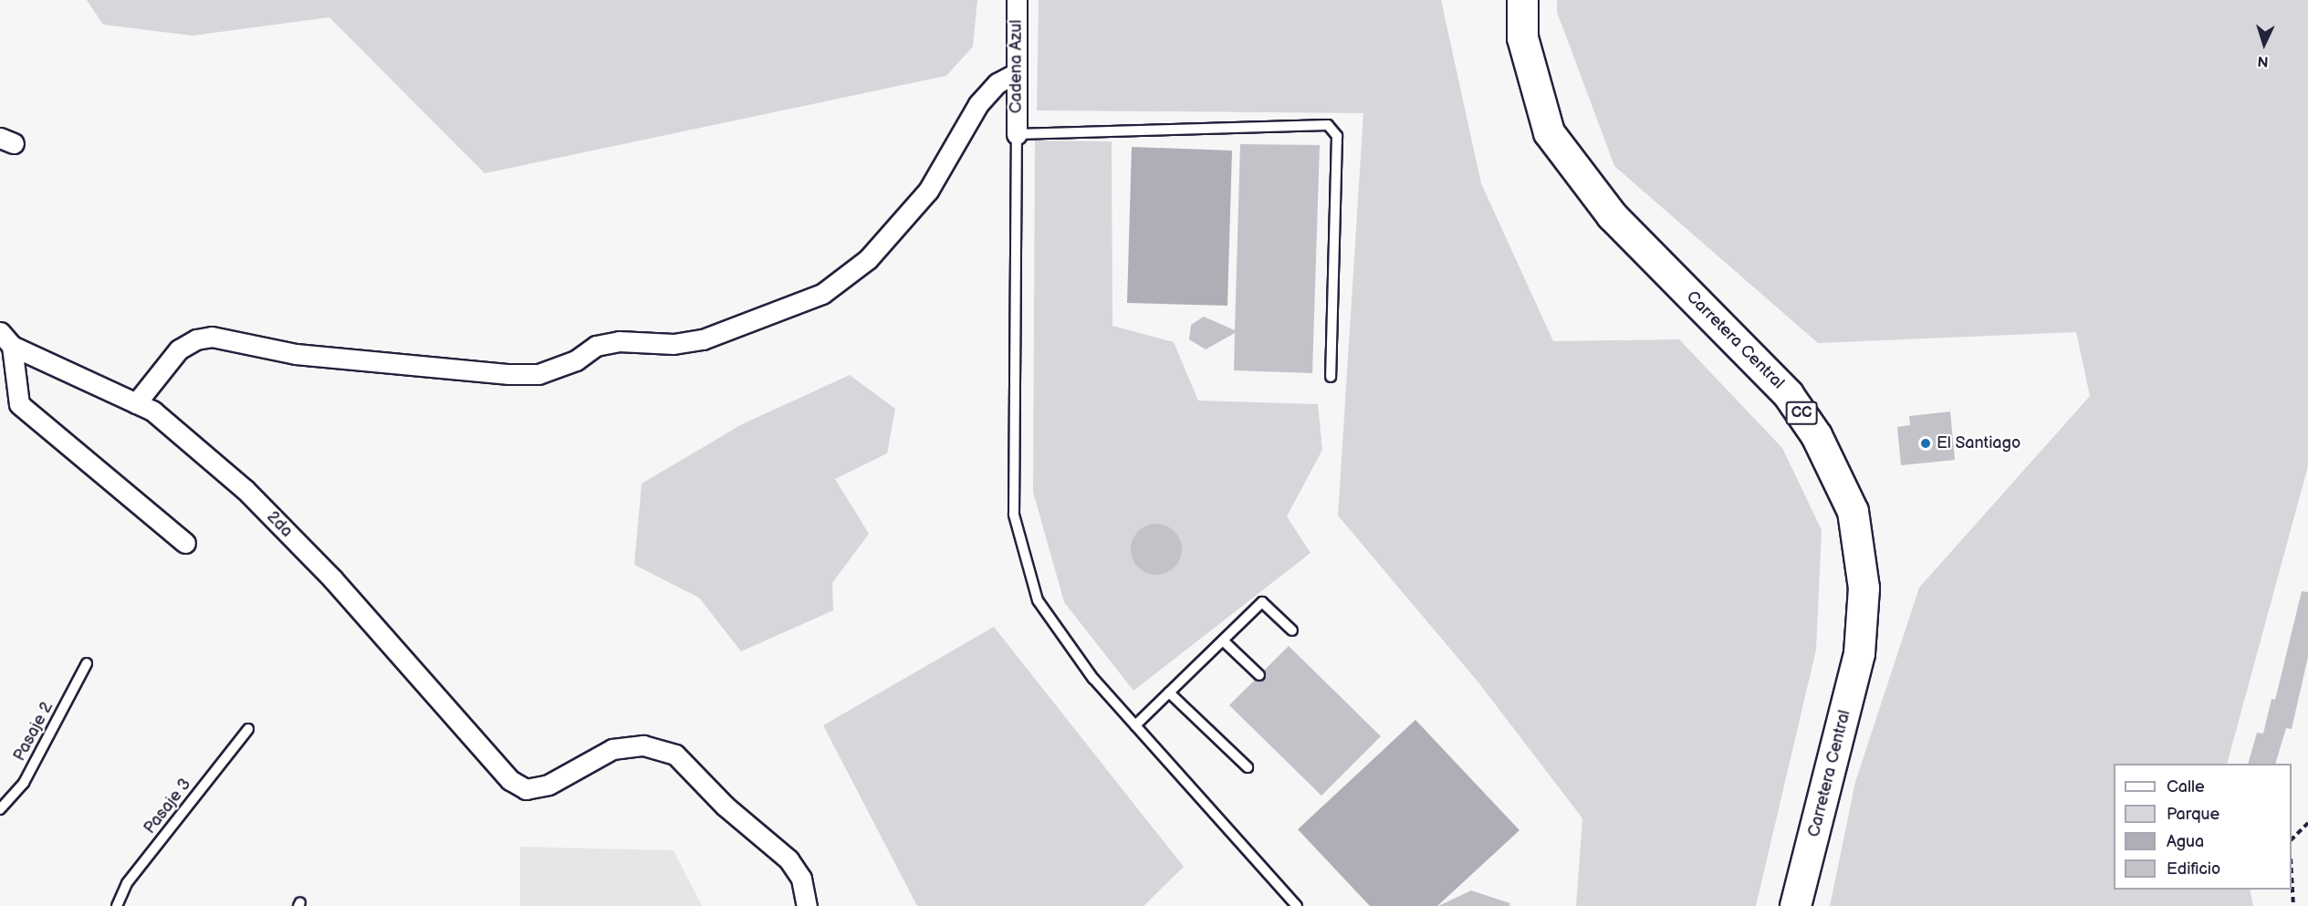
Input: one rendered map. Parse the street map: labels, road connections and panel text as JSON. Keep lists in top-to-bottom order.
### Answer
{
  "streets": {
    "main road": ["Carretera Central", "CC"],
    "street": ["Cadena Azul", "2da"],
    "lane": ["Pasaje 2", "Pasaje 3"]
  },
  "places": ["El Santiago"],
  "legend": [
    "Calle",
    "Parque",
    "Agua",
    "Edificio"
  ],
  "north": "bottom"
}
